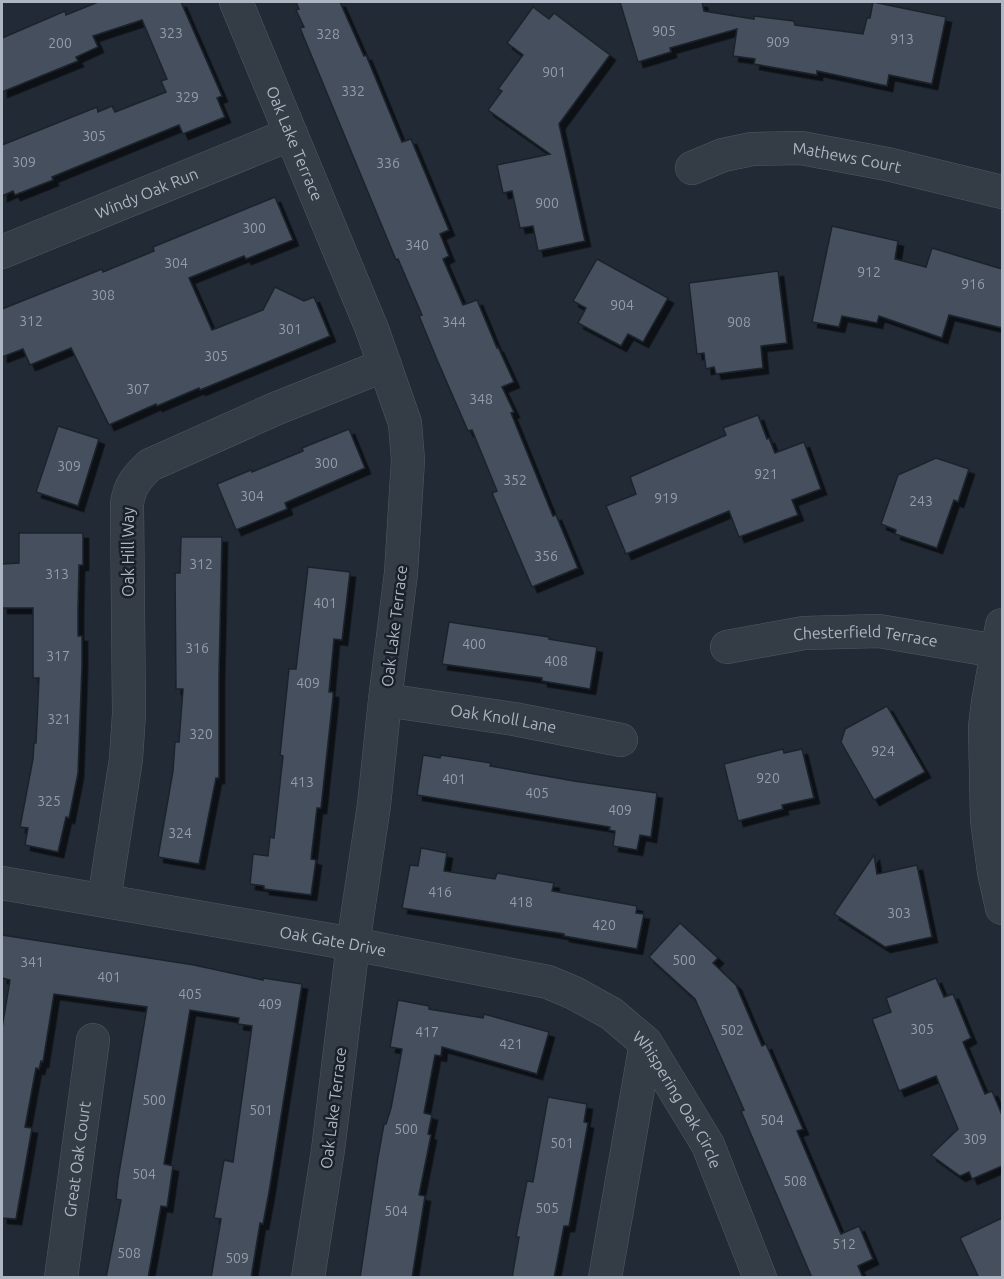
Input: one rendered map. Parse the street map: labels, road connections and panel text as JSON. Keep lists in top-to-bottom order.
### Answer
{
  "streets": {
    "street": [
      "Oak Lake Terrace",
      "Mathews Court",
      "Windy Oak Run",
      "Oak Hill Way",
      "Chesterfield Terrace",
      "Oak Knoll Lane",
      "Oak Gate Drive",
      "Whispering Oak Circle",
      "Great Oak Court"
    ]
  },
  "crossings": [
    ["Oak Lake Terrace", "Windy Oak Run"],
    ["Oak Lake Terrace", "Oak Hill Way"],
    ["Oak Lake Terrace", "Oak Knoll Lane"],
    ["Oak Lake Terrace", "Oak Gate Drive"],
    ["Oak Hill Way", "Oak Gate Drive"],
    ["Oak Gate Drive", "Whispering Oak Circle"]
  ],
  "house_numbers": [
    "905",
    "323",
    "328",
    "913",
    "909",
    "200",
    "901",
    "332",
    "329",
    "305",
    "309",
    "336",
    "900",
    "300",
    "340",
    "304",
    "912",
    "916",
    "308",
    "904",
    "312",
    "344",
    "908",
    "301",
    "305",
    "307",
    "348",
    "300",
    "309",
    "921",
    "352",
    "304",
    "919",
    "243",
    "356",
    "312",
    "313",
    "401",
    "400",
    "316",
    "317",
    "408",
    "409",
    "321",
    "320",
    "924",
    "920",
    "401",
    "413",
    "405",
    "325",
    "409",
    "324",
    "416",
    "418",
    "303",
    "420",
    "500",
    "341",
    "401",
    "405",
    "409",
    "305",
    "502",
    "417",
    "421",
    "500",
    "501",
    "504",
    "500",
    "309",
    "501",
    "504",
    "508",
    "505",
    "504",
    "512",
    "508",
    "509"
  ]
}
